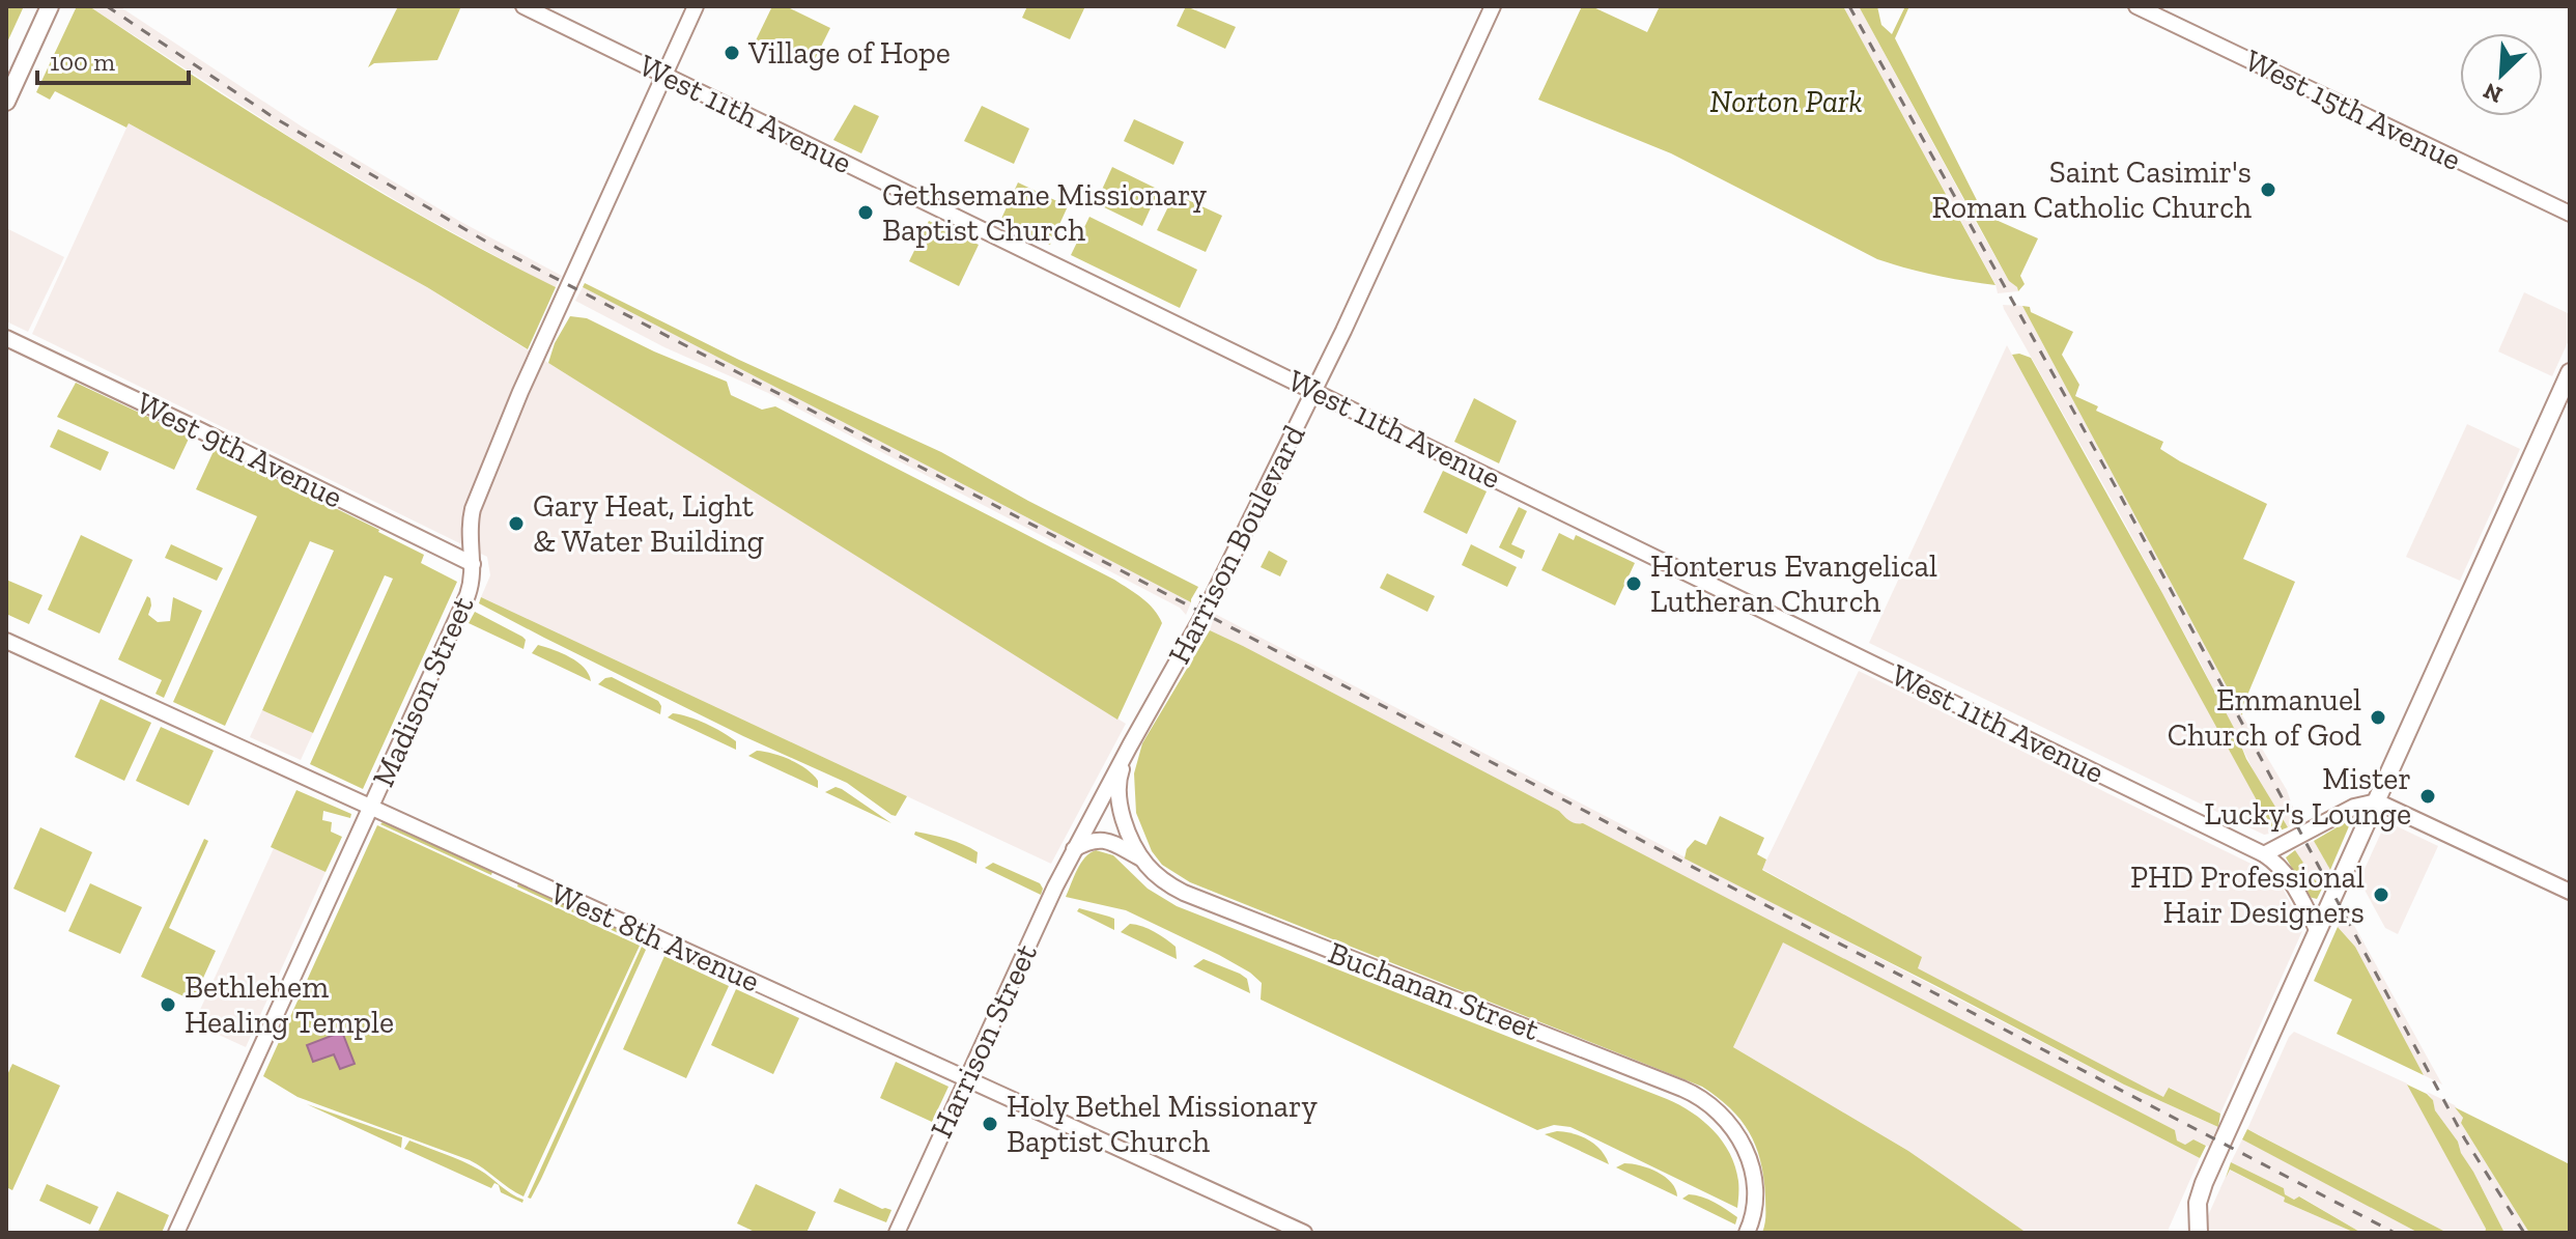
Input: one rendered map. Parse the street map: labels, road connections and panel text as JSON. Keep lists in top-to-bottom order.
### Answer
{
  "streets": {
    "street": [
      "West 15th Avenue",
      "West 11th Avenue",
      "West 9th Avenue",
      "Harrison Boulevard",
      "Madison Street",
      "West 8th Avenue",
      "Buchanan Street",
      "Harrison Street"
    ]
  },
  "crossings": [
    ["West 11th Avenue", "Harrison Boulevard"],
    ["West 11th Avenue", "Madison Street"],
    ["West 9th Avenue", "Madison Street"],
    ["Harrison Boulevard", "Buchanan Street"],
    ["Harrison Boulevard", "Harrison Street"],
    ["Madison Street", "West 8th Avenue"],
    ["West 8th Avenue", "Harrison Street"]
  ],
  "parks": ["Norton Park"],
  "places": [
    "Village of Hope",
    "Saint Casimir's Roman Catholic Church",
    "Gethsemane Missionary Baptist Church",
    "Gary Heat, Light & Water Building",
    "Honterus Evangelical Lutheran Church",
    "Emmanuel Church of God",
    "Mister Lucky's Lounge",
    "PHD Professional Hair Designers",
    "Bethlehem Healing Temple",
    "Holy Bethel Missionary Baptist Church"
  ],
  "scale_bar": "100 m",
  "north": "bottom left"
}
